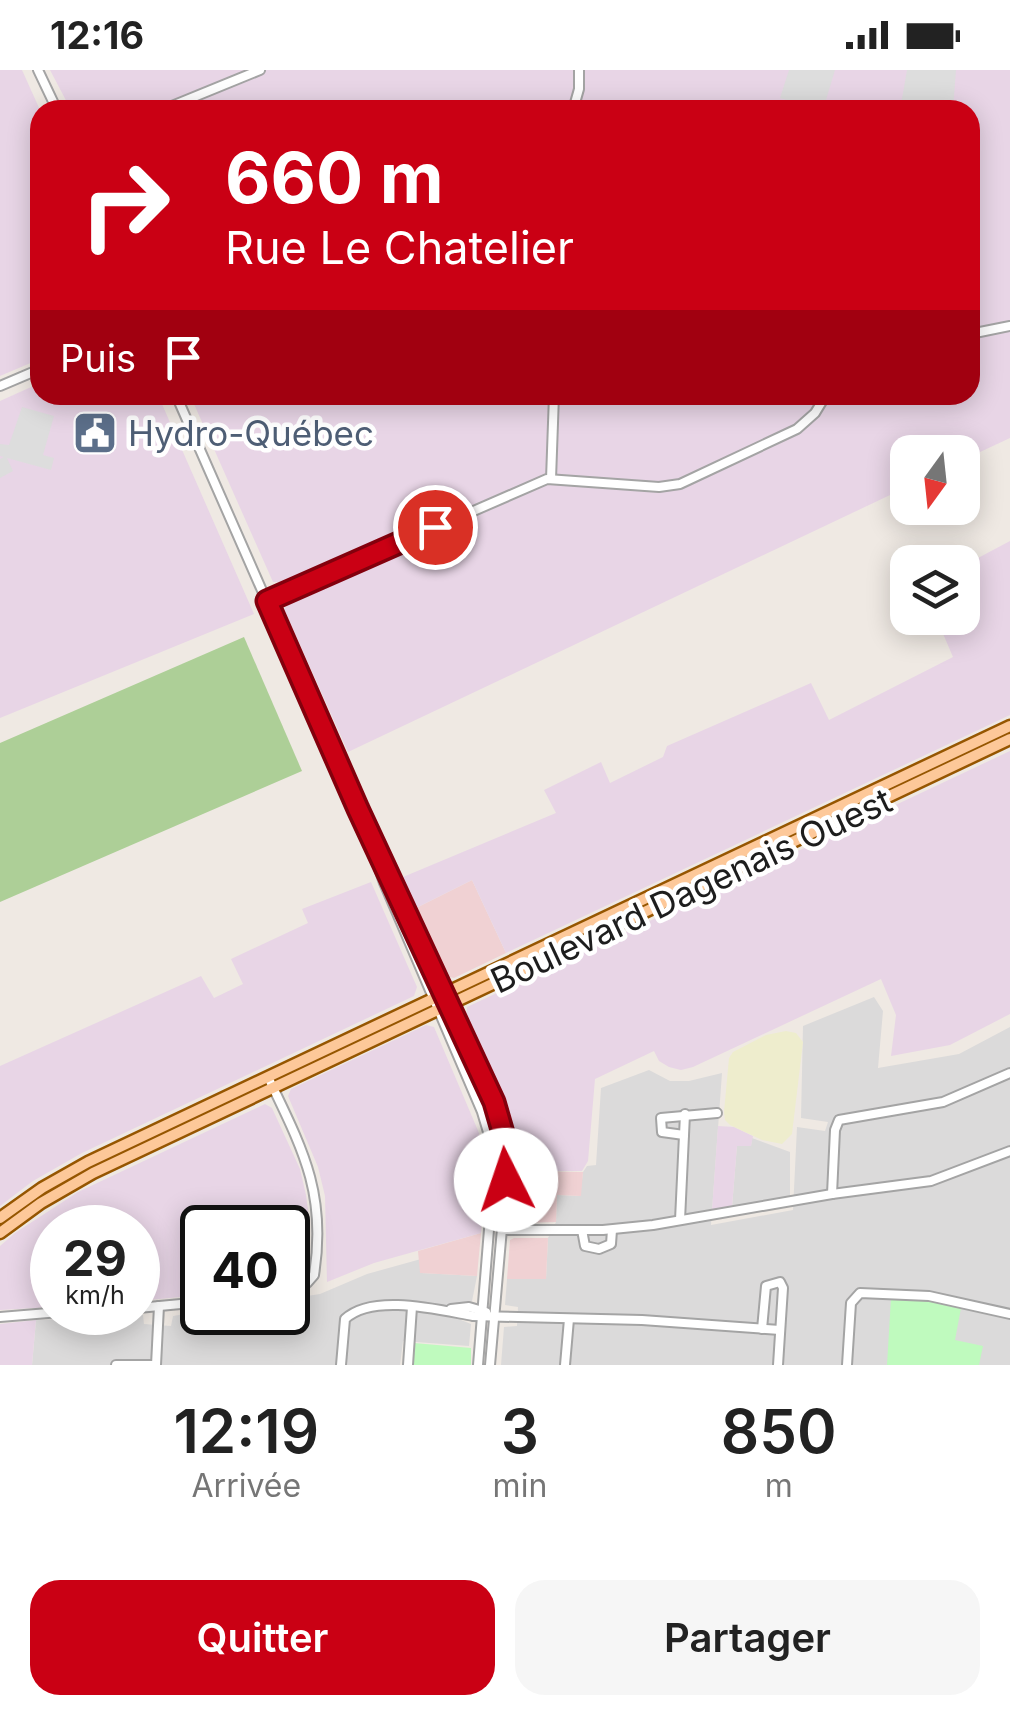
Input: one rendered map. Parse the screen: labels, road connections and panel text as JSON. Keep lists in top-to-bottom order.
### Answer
{
  "streets": {
    "main road": ["Boulevard Dagenais Ouest"]
  },
  "places": {
    "public building": ["Hydro-Québec"]
  },
  "north": "bottom",
  "page": {
    "status": "12:16",
    "turn": ["660 m", "Rue Le Chatelier"],
    "then": "Puis",
    "speed": "29 km/h",
    "limit": "40",
    "eta": [
      "12:19",
      "Arrivée",
      "3",
      "min",
      "850",
      "m"
    ],
    "buttons": ["Quitter", "Partager"]
  }
}
